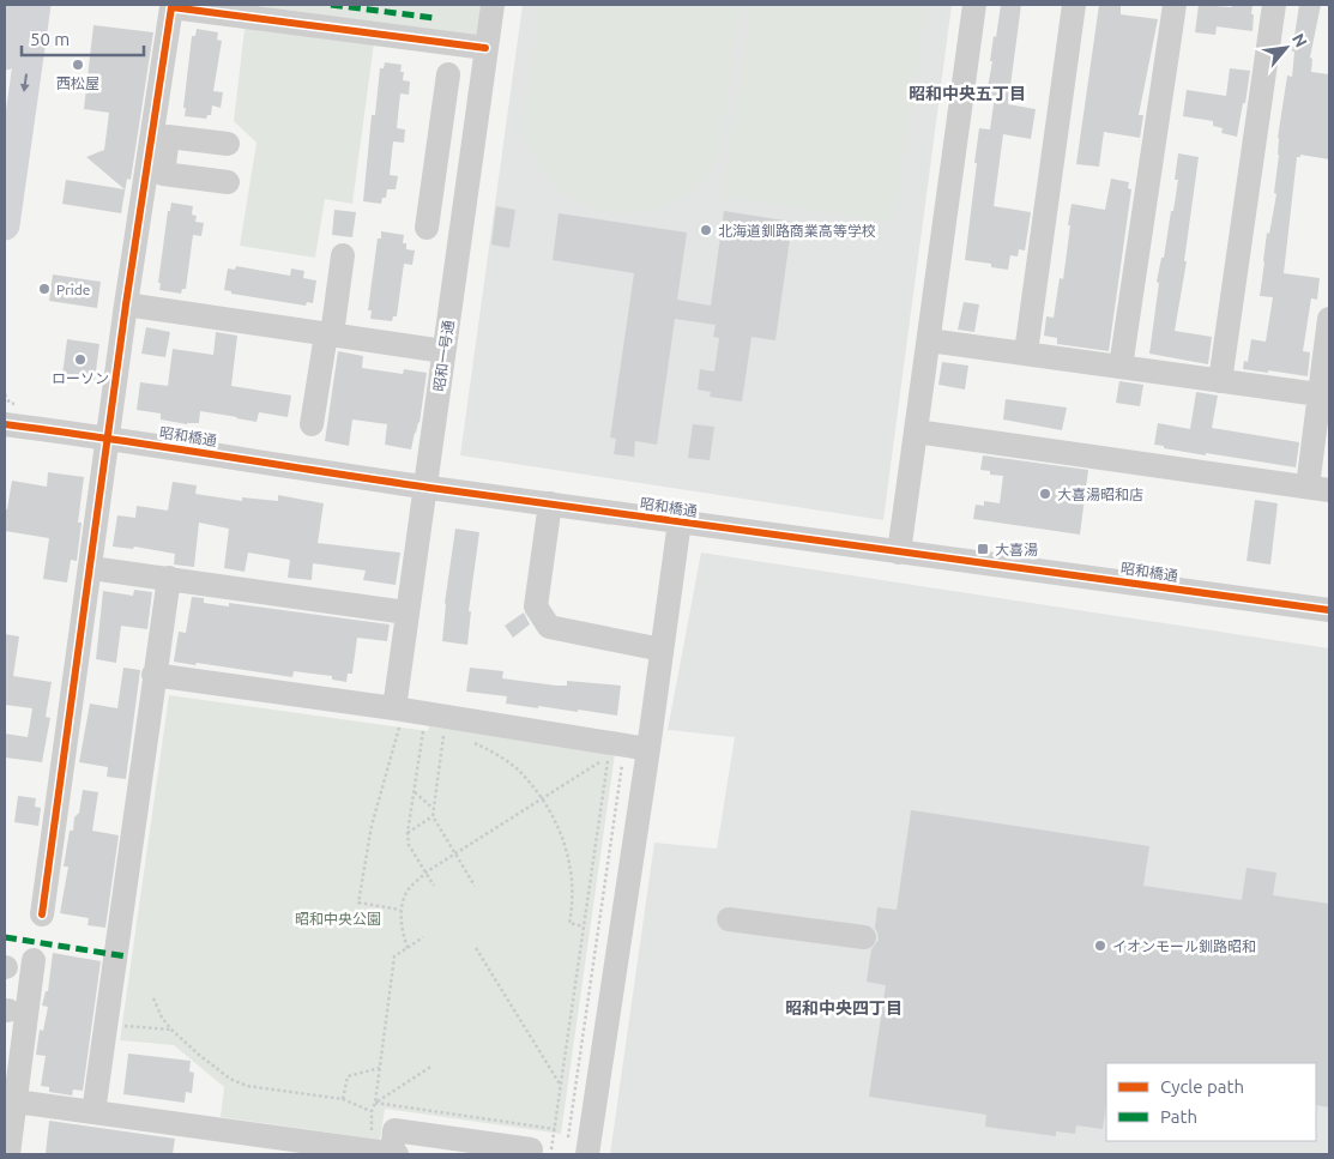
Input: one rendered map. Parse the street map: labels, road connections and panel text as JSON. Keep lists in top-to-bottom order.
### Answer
{
  "streets": {
    "street": ["昭和一号通", "昭和橋通"]
  },
  "crossings": [
    ["昭和一号通", "昭和橋通"]
  ],
  "districts": ["昭和中央五丁目", "昭和中央四丁目"],
  "parks": ["昭和中央公園"],
  "places": {
    "other": [
      "西松屋",
      "北海道釧路商業高等学校",
      "Pride",
      "ローソン",
      "大喜湯昭和店",
      "イオンモール釧路昭和"
    ],
    "transit": ["大喜湯"]
  },
  "legend": ["Cycle path", "Path"],
  "scale_bar": "50 m",
  "north": "top right"
}
